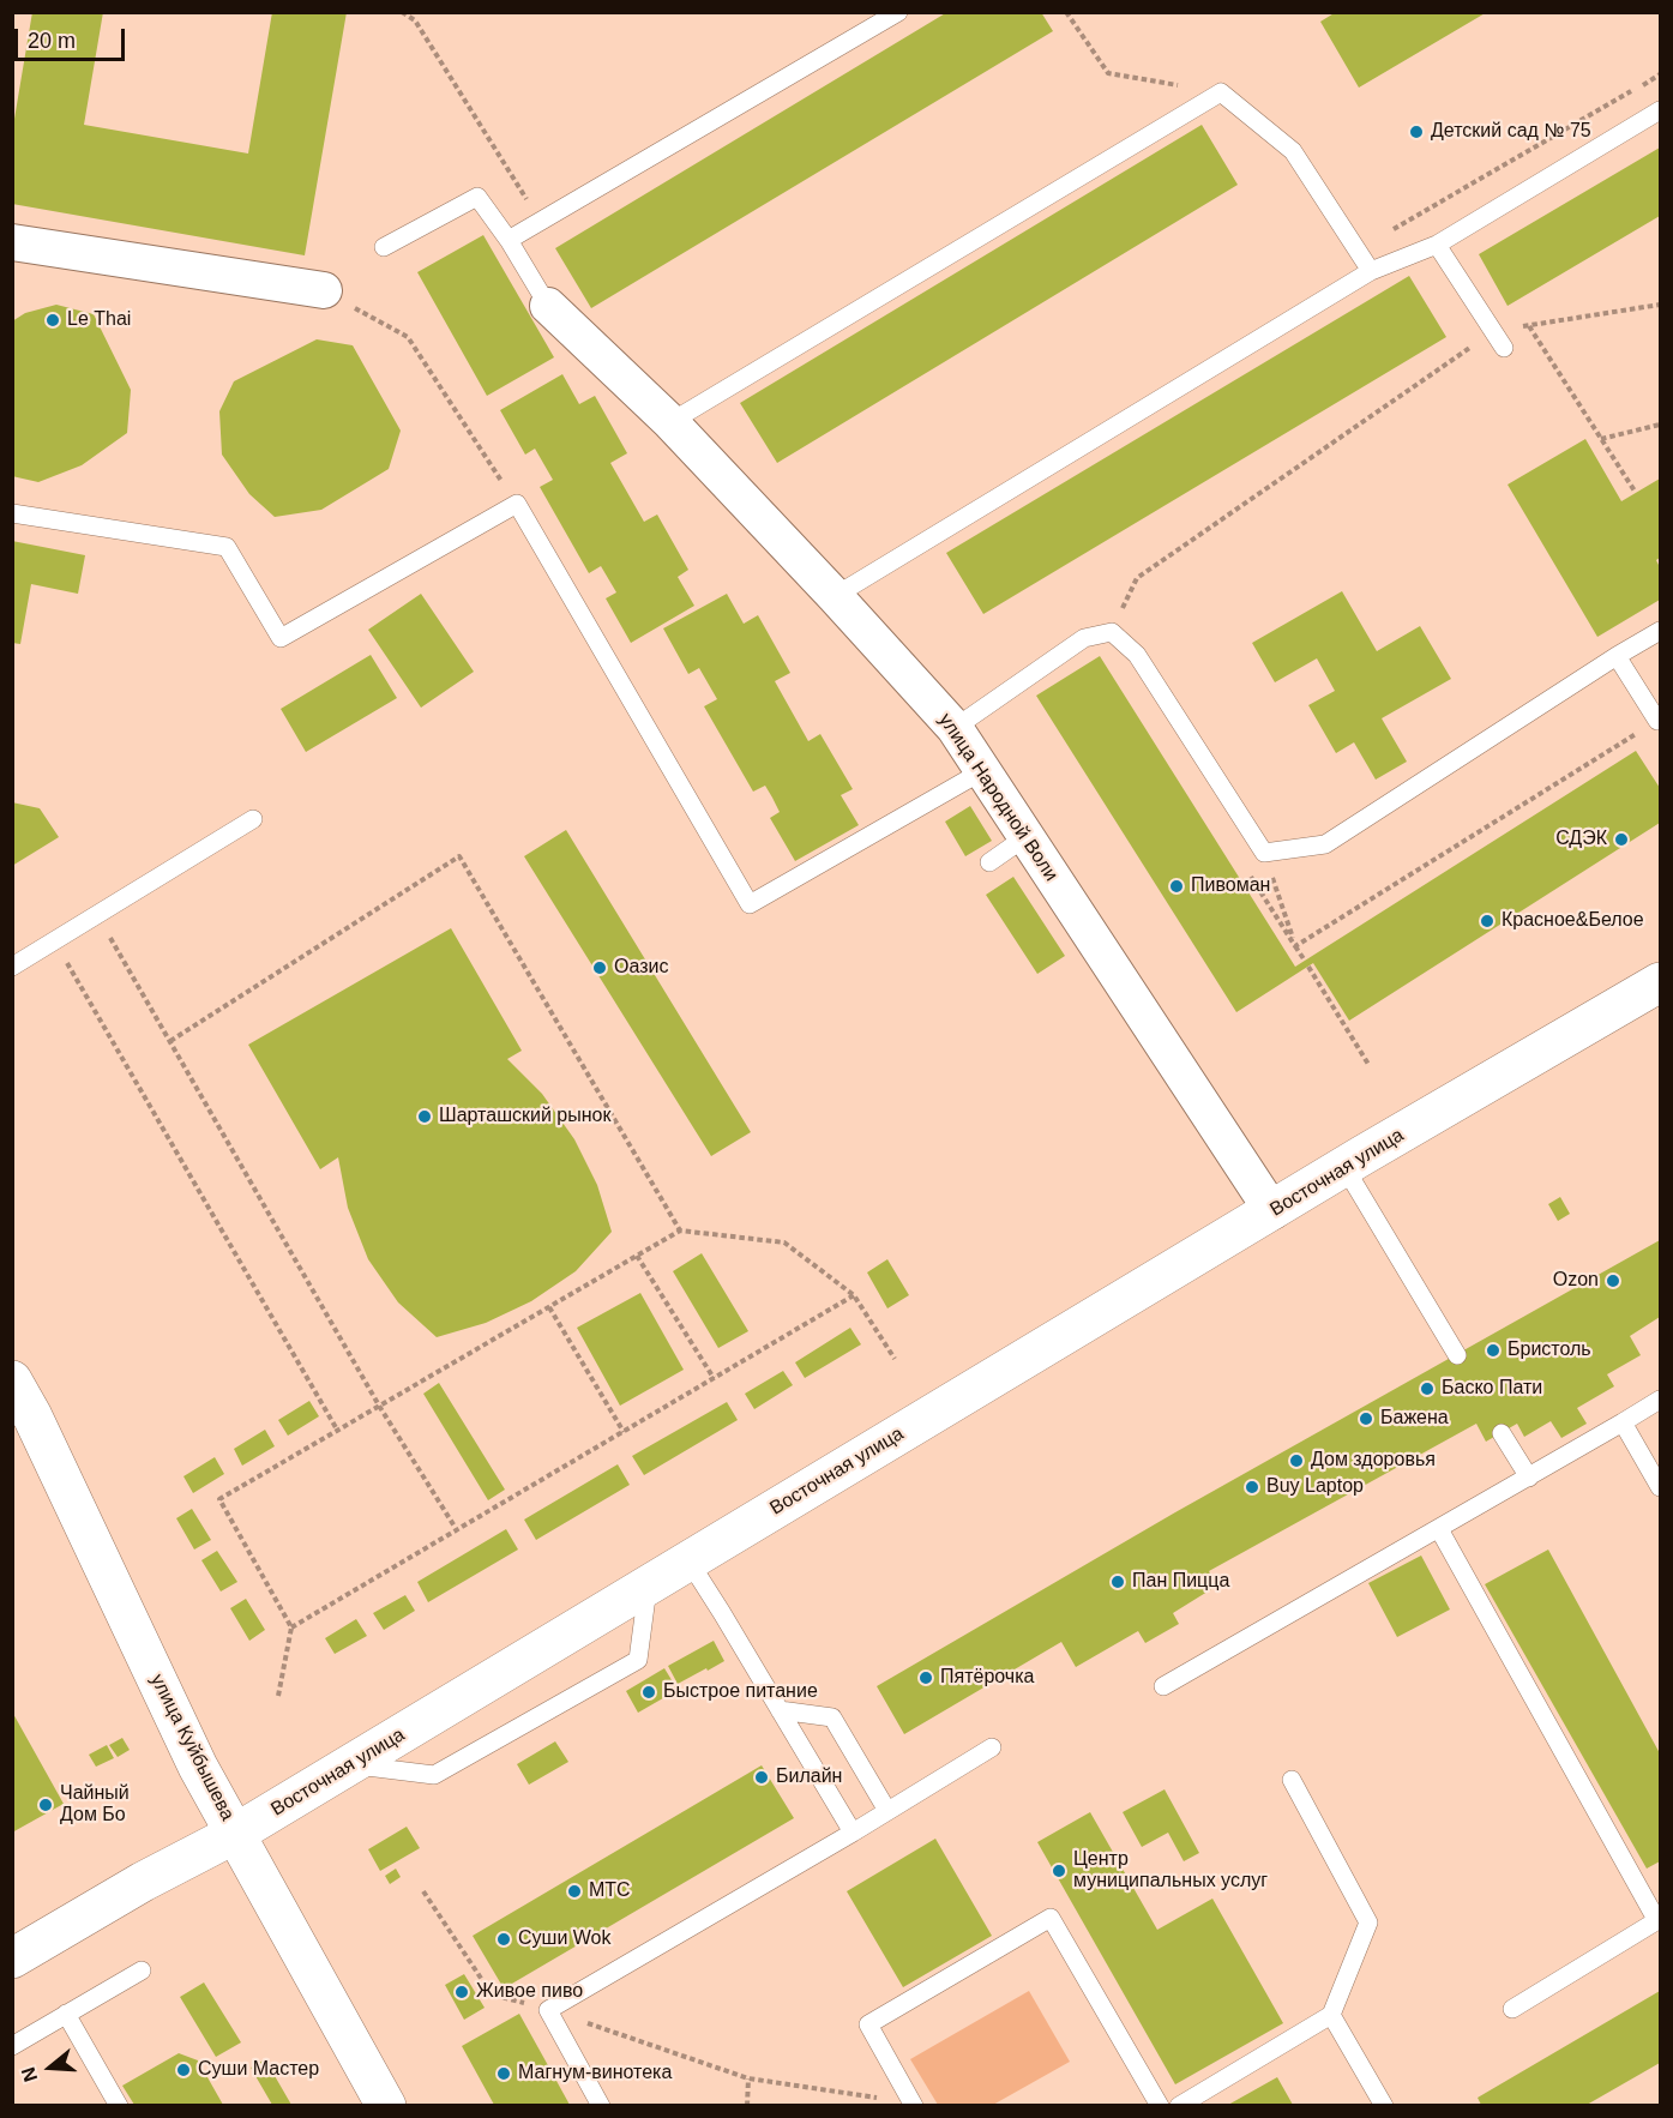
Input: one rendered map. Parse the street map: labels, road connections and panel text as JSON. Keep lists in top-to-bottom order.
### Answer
{
  "streets": {
    "main road": ["Восточная улица", "улица Куйбышева"],
    "street": ["улица Народной Воли"]
  },
  "crossings": [
    ["улица Народной Воли", "Восточная улица"],
    ["Восточная улица", "улица Куйбышева"]
  ],
  "places": [
    "Детский сад № 75",
    "Le Thai",
    "СДЭК",
    "Пивоман",
    "Красное&Белое",
    "Оазис",
    "Шарташский рынок",
    "Ozon",
    "Бристоль",
    "Баско Пати",
    "Бажена",
    "Дом здоровья",
    "Buy Laptop",
    "Пан Пицца",
    "Пятёрочка",
    "Быстрое питание",
    "Билайн",
    "Чайный Дом Бо",
    "Центр муниципальных услуг",
    "МТС",
    "Суши Wok",
    "Живое пиво",
    "Суши Мастер",
    "Магнум-винотека"
  ],
  "scale_bar": "20 m",
  "north": "left"
}
